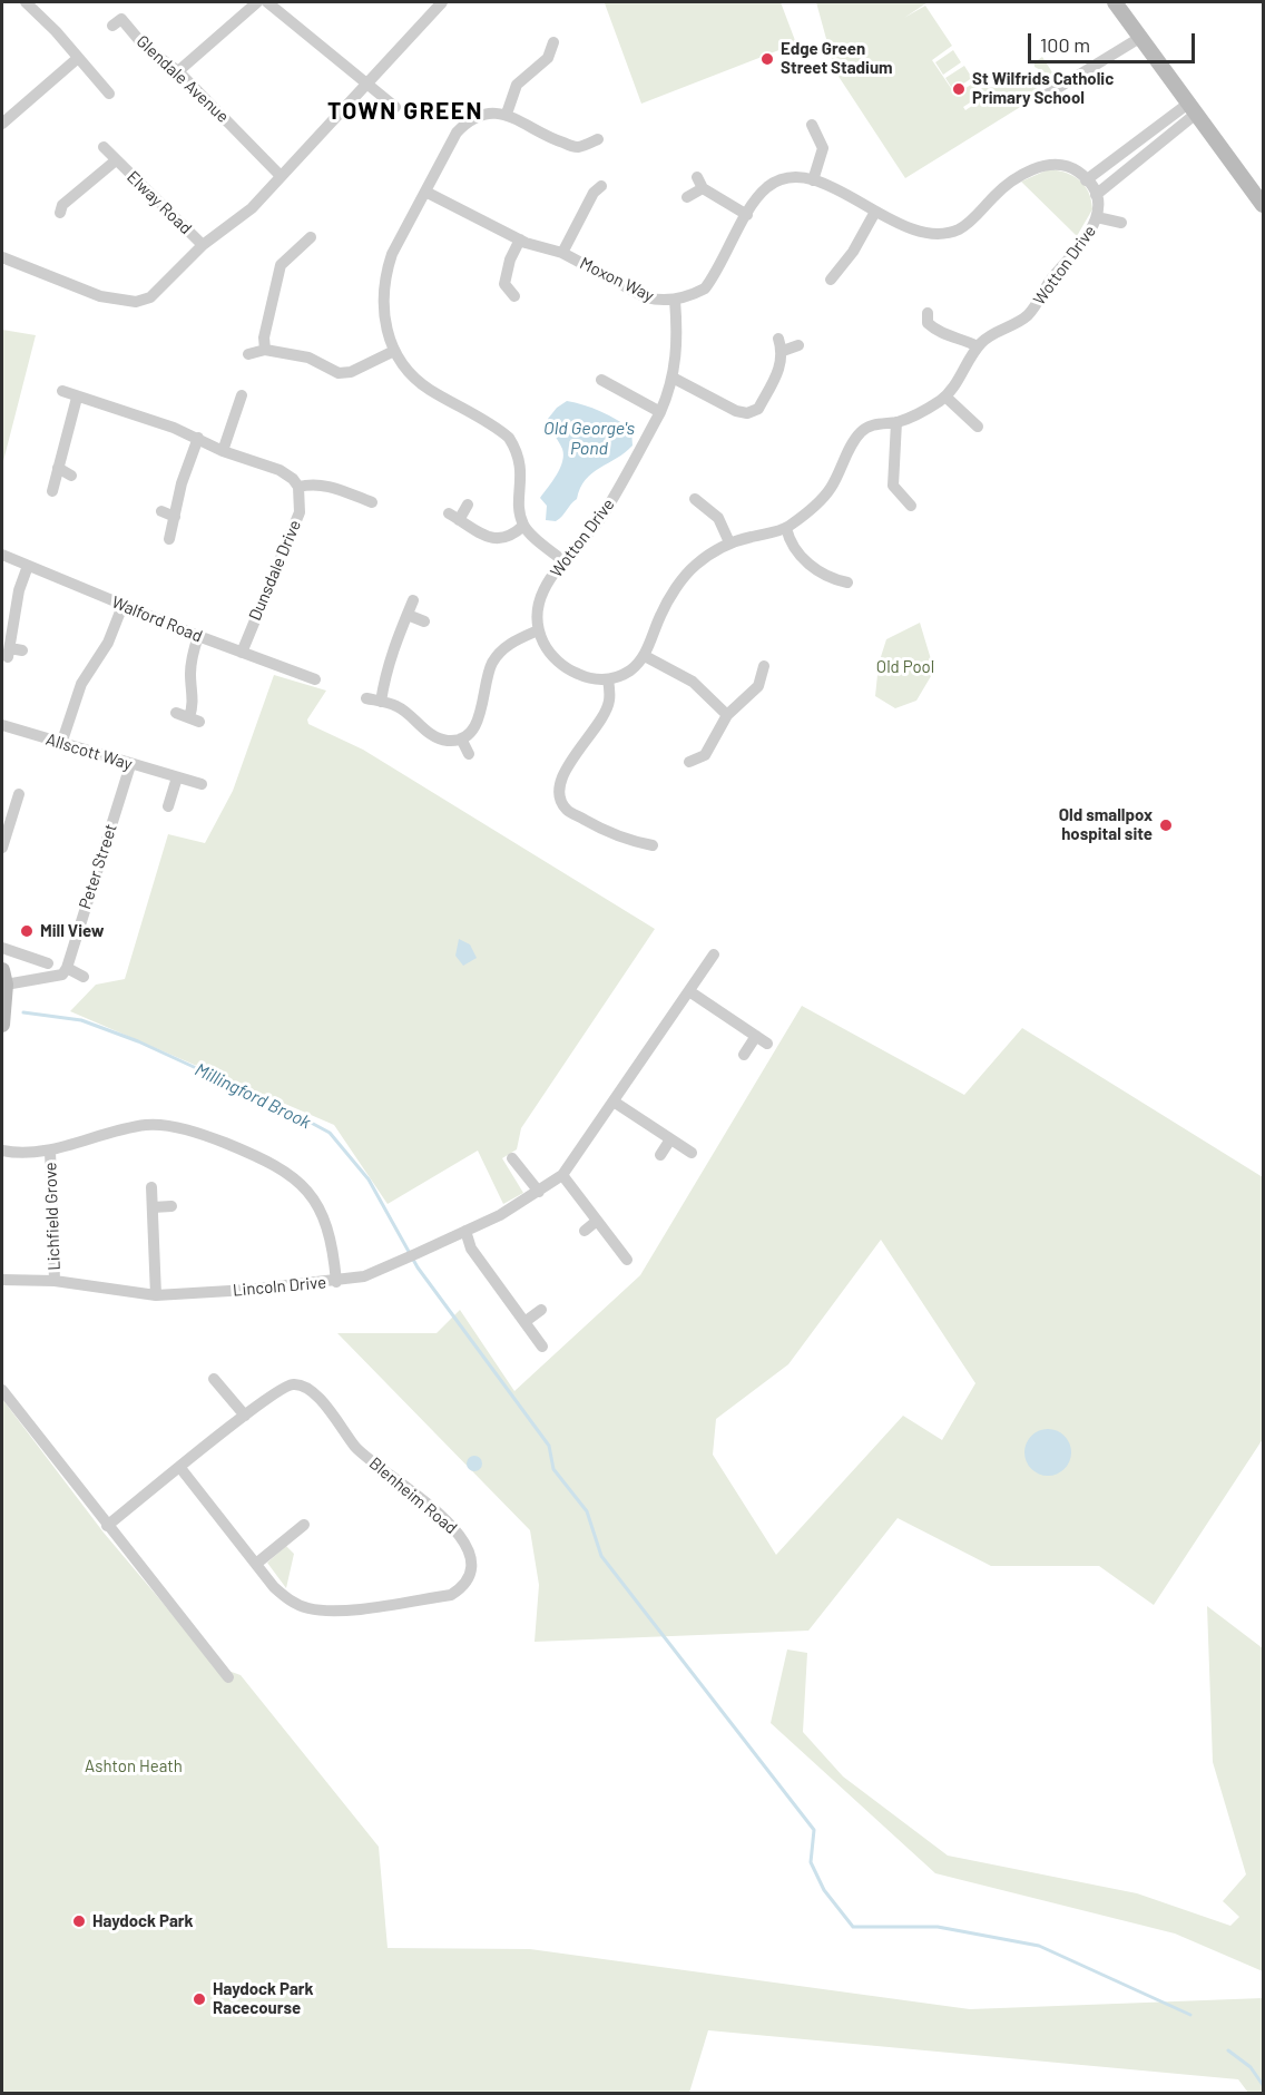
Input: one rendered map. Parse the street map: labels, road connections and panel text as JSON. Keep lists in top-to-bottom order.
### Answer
{
  "streets": {
    "street": [
      "Glendale Avenue",
      "Elway Road",
      "Wotton Drive",
      "Moxon Way",
      "Dunsdale Drive",
      "Walford Road",
      "Allscott Way",
      "Peter Street",
      "Lichfield Grove",
      "Lincoln Drive",
      "Blenheim Road"
    ]
  },
  "crossings": [
    ["Wotton Drive", "Moxon Way"],
    ["Dunsdale Drive", "Walford Road"],
    ["Allscott Way", "Peter Street"],
    ["Lichfield Grove", "Lincoln Drive"]
  ],
  "districts": ["TOWN GREEN"],
  "water": ["Old George's Pond", "Millingford Brook"],
  "parks": ["Old Pool", "Ashton Heath"],
  "places": [
    "Edge Green Street Stadium",
    "St Wilfrids Catholic Primary School",
    "Old smallpox hospital site",
    "Mill View",
    "Haydock Park",
    "Haydock Park Racecourse"
  ],
  "scale_bar": "100 m"
}
